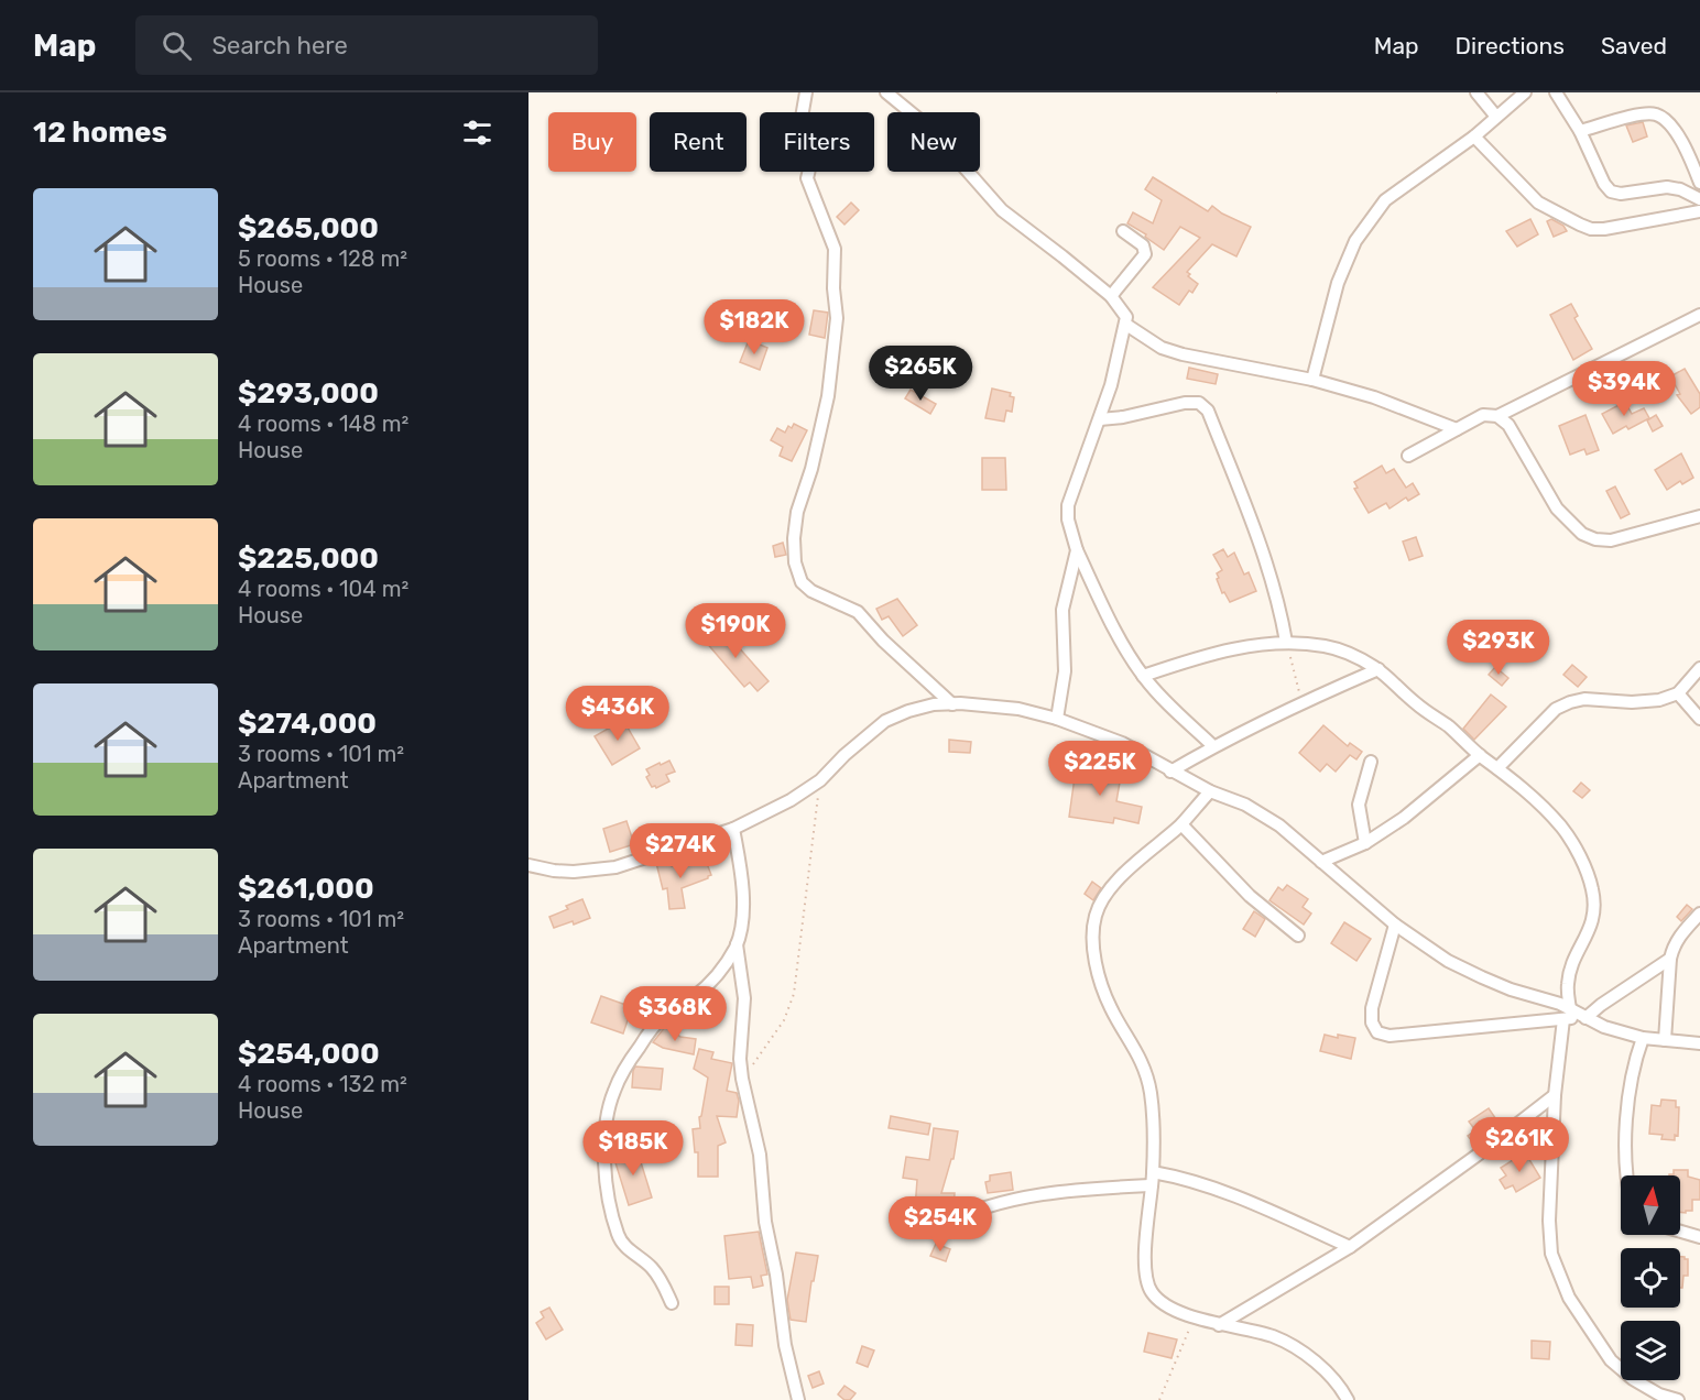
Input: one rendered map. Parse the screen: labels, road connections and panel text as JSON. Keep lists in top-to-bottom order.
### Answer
{
  "north": "top",
  "page": {
    "header": "Map",
    "search": "Search here",
    "nav": ["Map", "Directions", "Saved"],
    "heading": "12 homes",
    "chip": [
      "Buy",
      "Rent",
      "Filters",
      "New"
    ],
    "list": [
      {
        "name": "$265,000",
        "note": "5 rooms · 128 m² · House"
      },
      {
        "name": "$293,000",
        "note": "4 rooms · 148 m² · House"
      },
      {
        "name": "$225,000",
        "note": "4 rooms · 104 m² · House"
      },
      {
        "name": "$274,000",
        "note": "3 rooms · 101 m² · Apartment"
      },
      {
        "name": "$261,000",
        "note": "3 rooms · 101 m² · Apartment"
      },
      {
        "name": "$254,000",
        "note": "4 rooms · 132 m² · House"
      }
    ],
    "price": [
      "$182K",
      "$265K",
      "$394K",
      "$190K",
      "$293K",
      "$436K",
      "$225K",
      "$274K",
      "$368K",
      "$261K",
      "$185K",
      "$254K"
    ]
  }
}
